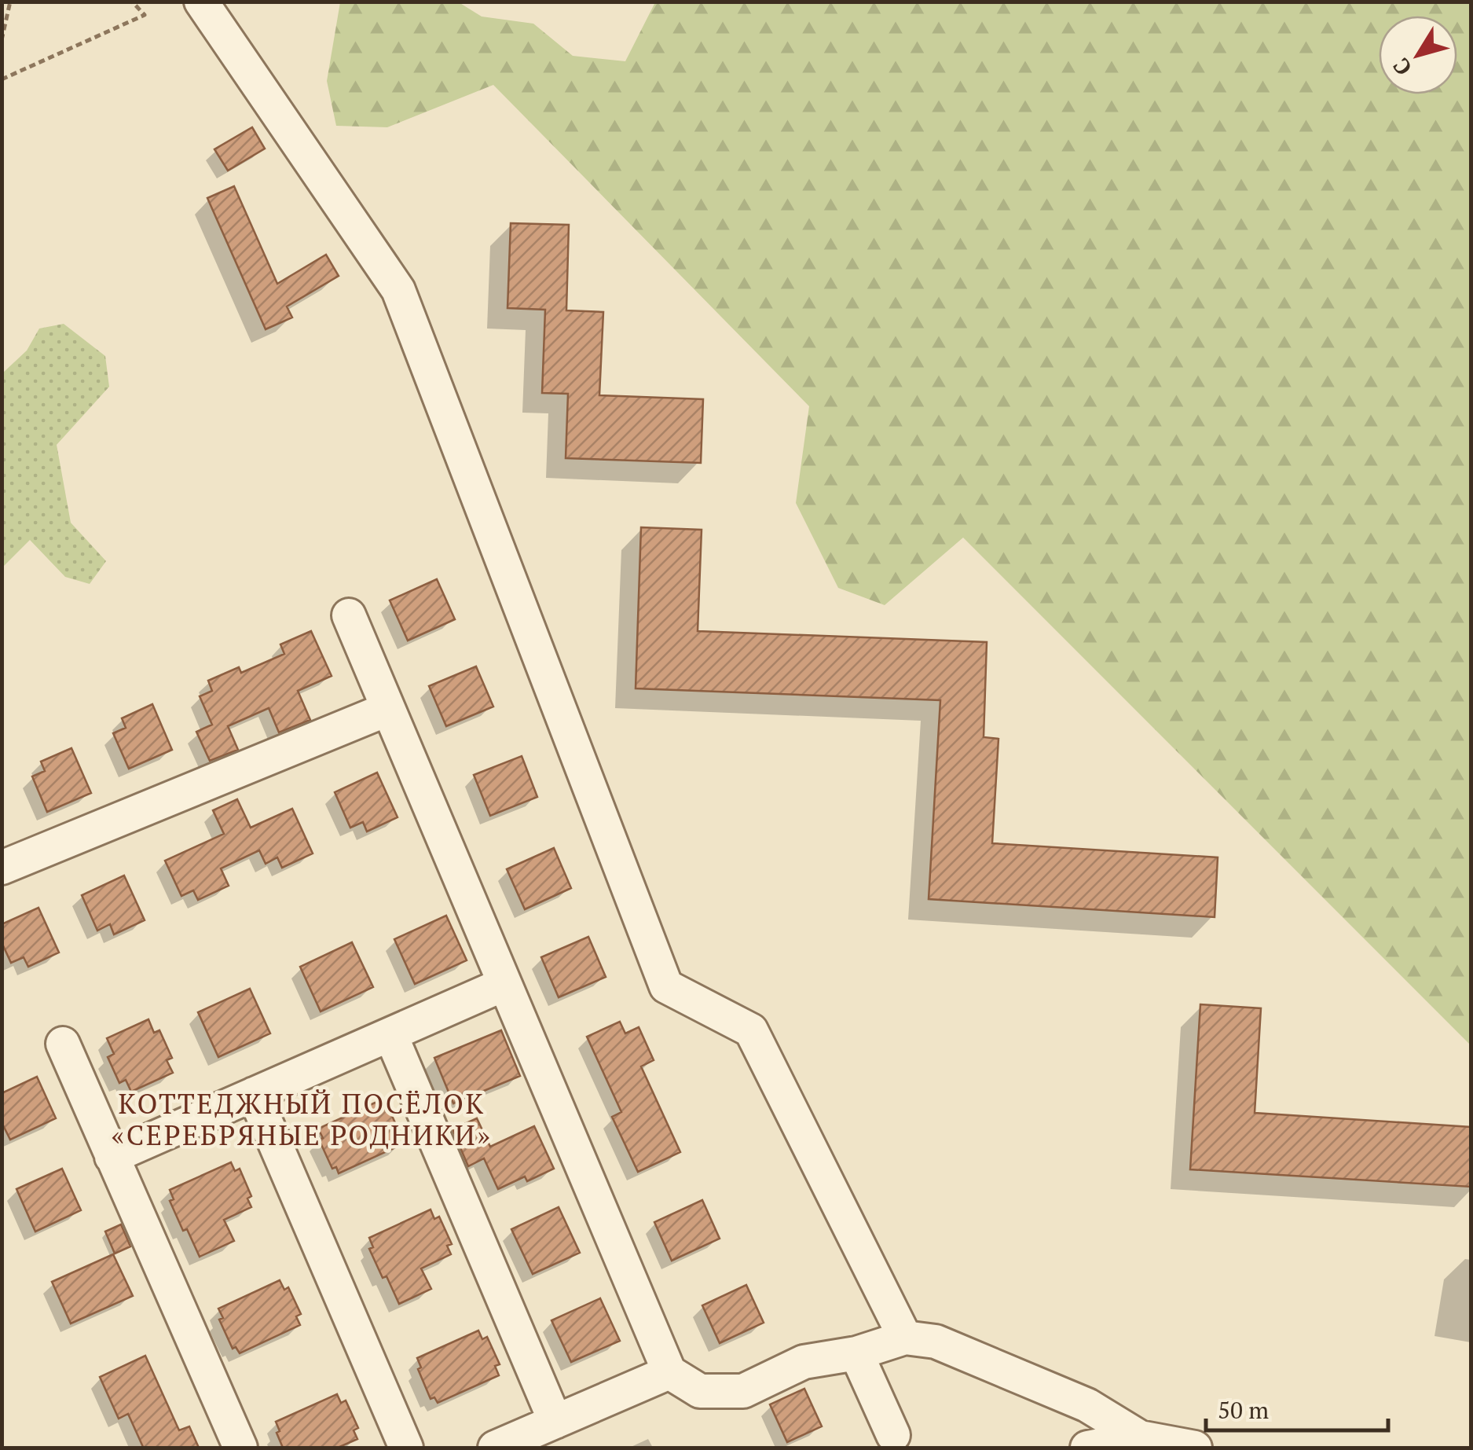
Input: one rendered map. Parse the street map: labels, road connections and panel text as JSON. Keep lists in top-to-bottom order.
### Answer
{
  "districts": ["КОТТЕДЖНЫЙ ПОСЁЛОК «СЕРЕБРЯНЫЕ РОДНИКИ»"],
  "scale_bar": "50 m",
  "north": "bottom left"
}
